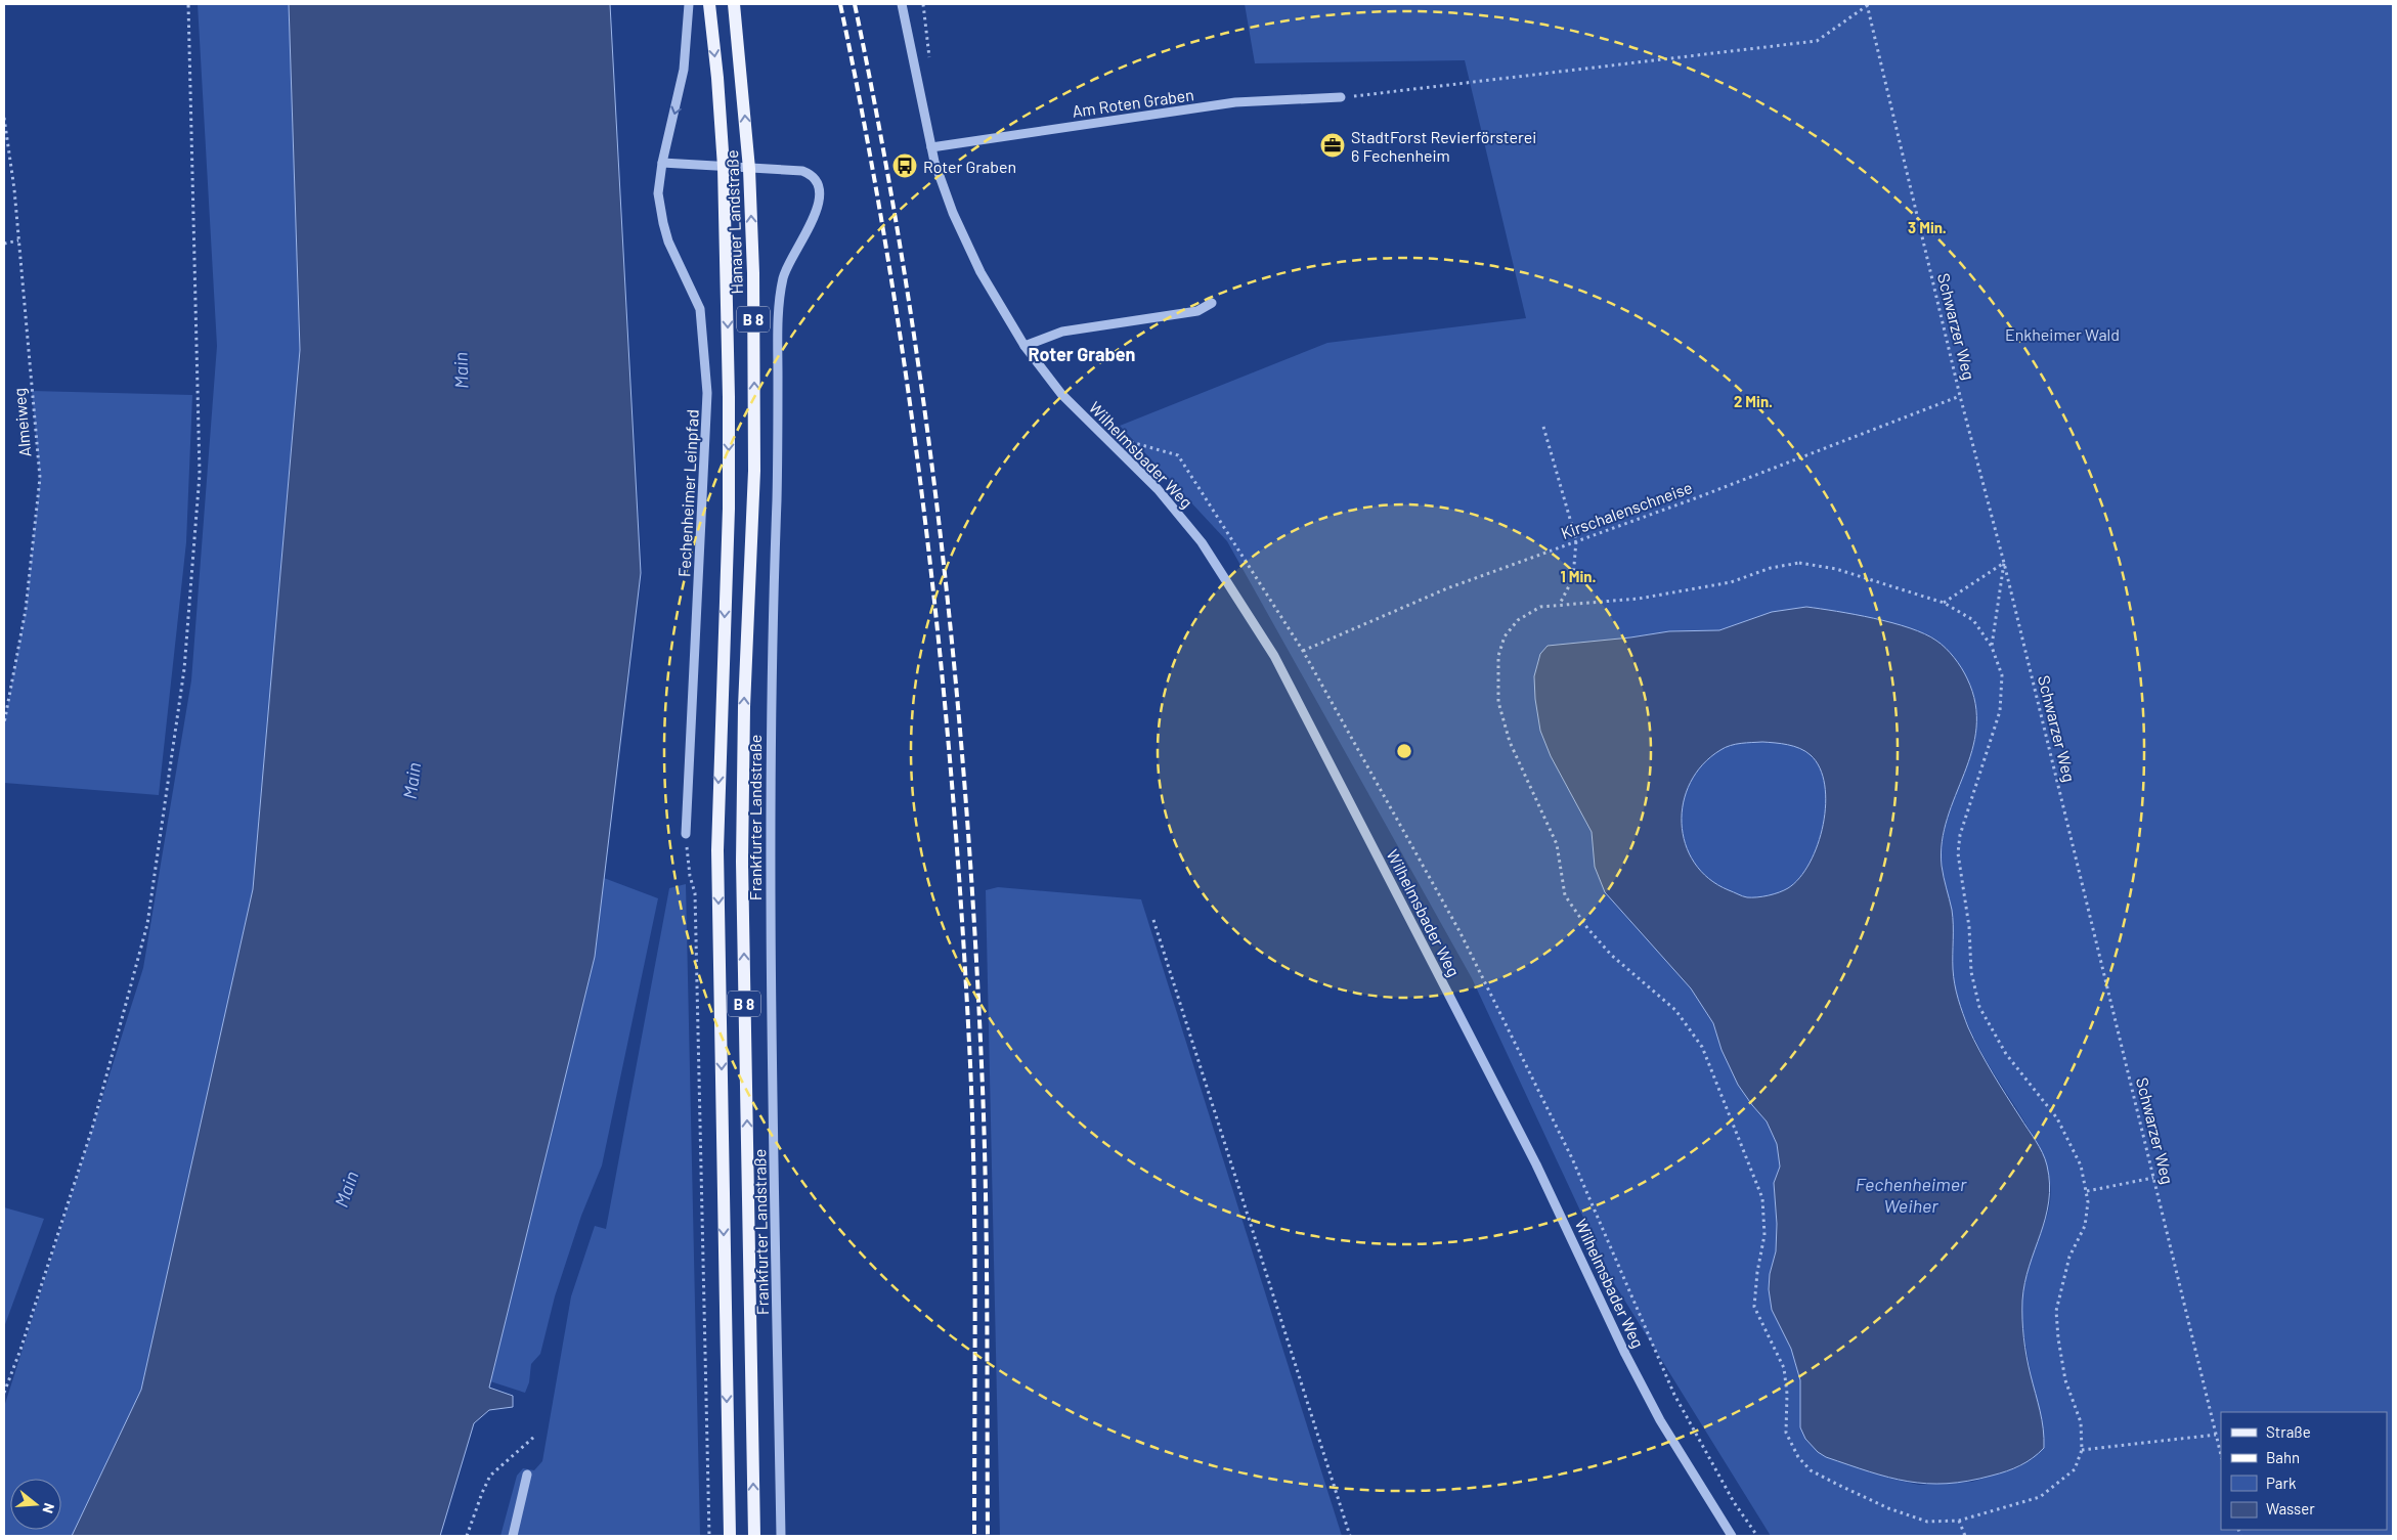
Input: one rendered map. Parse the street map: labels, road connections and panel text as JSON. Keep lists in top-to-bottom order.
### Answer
{
  "streets": {
    "main road": ["Hanauer Landstraße", "B 8"],
    "street": [
      "Am Roten Graben",
      "Wilhelmsbader Weg",
      "Fechenheimer Leinpfad",
      "Frankfurter Landstraße"
    ],
    "path": ["Schwarzer Weg", "Almeiweg", "Kirschalenschneise"]
  },
  "crossings": [
    ["Am Roten Graben", "Wilhelmsbader Weg"],
    ["Hanauer Landstraße", "B 8"],
    ["Hanauer Landstraße", "Frankfurter Landstraße"],
    ["B 8", "Frankfurter Landstraße"],
    ["Schwarzer Weg", "Kirschalenschneise"],
    ["Fechenheimer Leinpfad", "Frankfurter Landstraße"]
  ],
  "districts": ["Roter Graben"],
  "water": ["Main", "Fechenheimer Weiher"],
  "parks": ["Enkheimer Wald"],
  "places": {
    "office": ["StadtForst Revierförsterei 6 Fechenheim"],
    "bus stop": ["Roter Graben"]
  },
  "legend": [
    "Straße",
    "Bahn",
    "Park",
    "Wasser"
  ],
  "north": "right",
  "rings": ["3 Min.", "2 Min.", "1 Min."]
}
